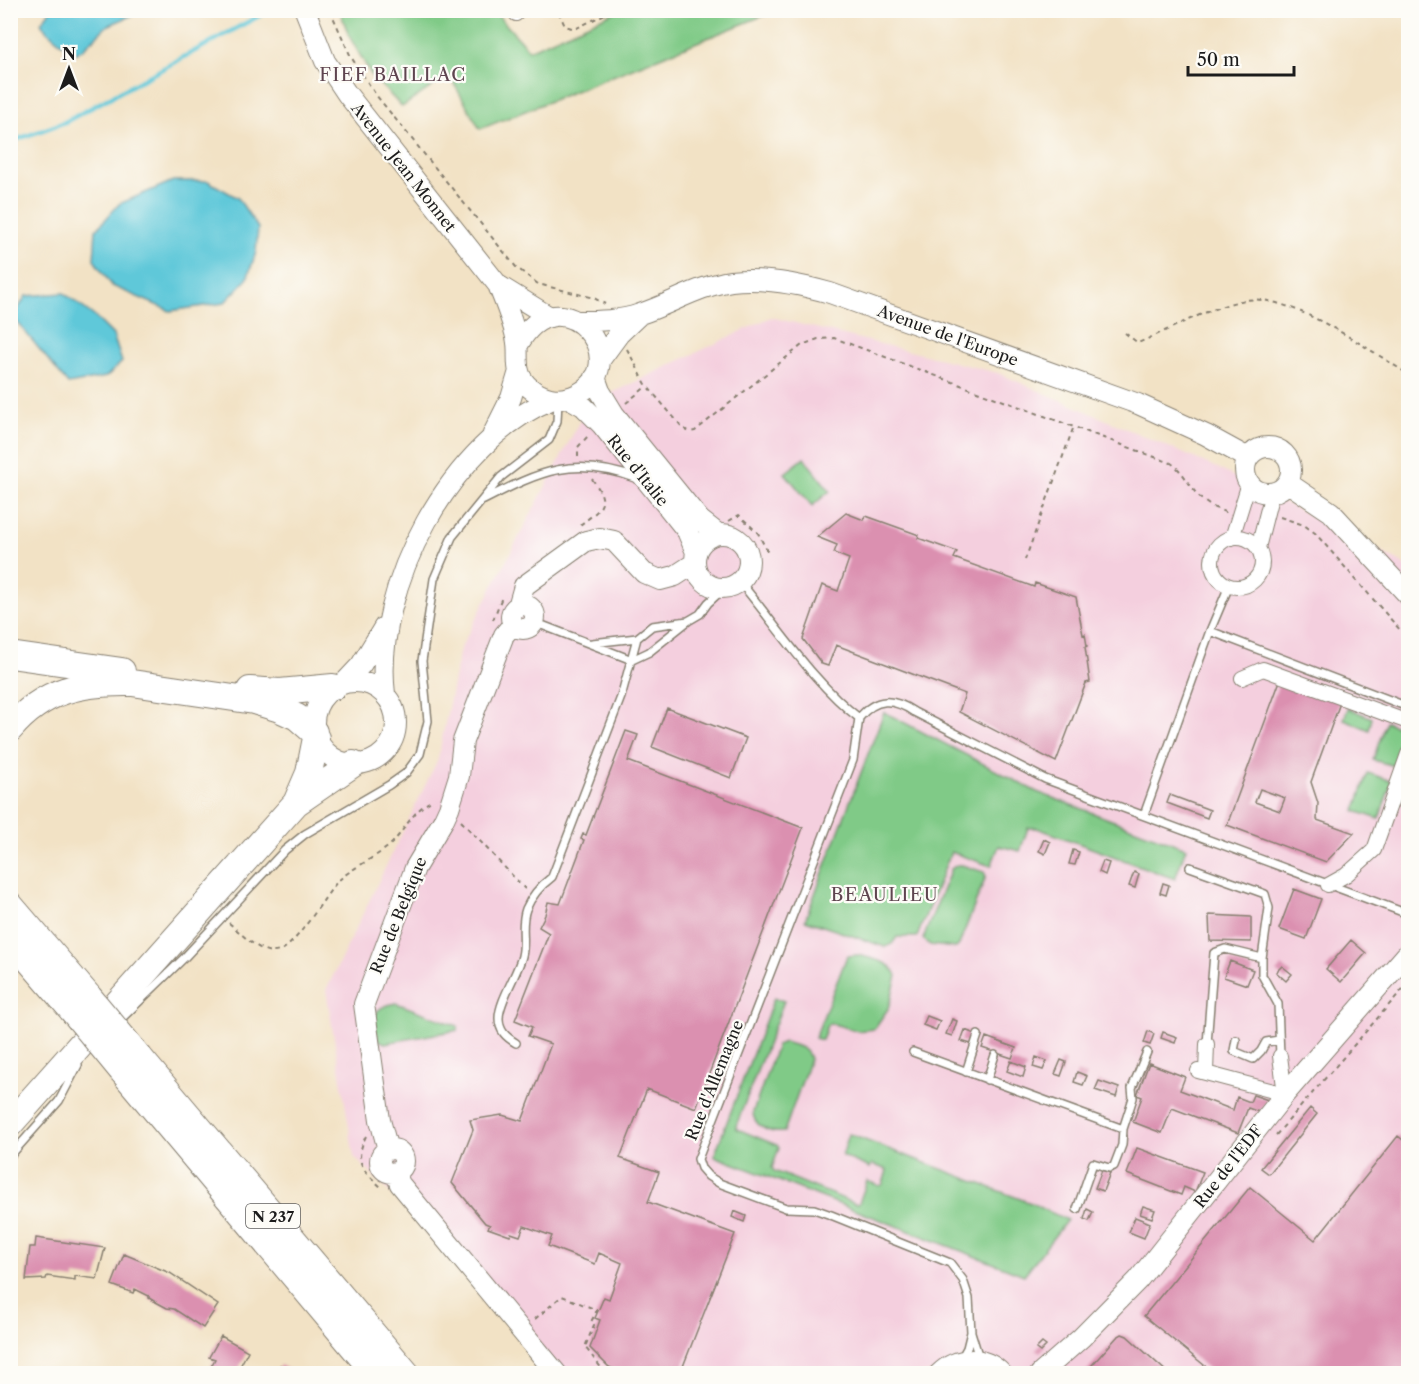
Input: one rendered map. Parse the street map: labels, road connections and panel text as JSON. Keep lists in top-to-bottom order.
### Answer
{
  "streets": {
    "highway": ["N 237"],
    "street": [
      "Avenue Jean Monnet",
      "Avenue de l'Europe",
      "Rue d'Italie",
      "Rue de Belgique",
      "Rue de l'EDF"
    ],
    "lane": ["Rue d'Allemagne"]
  },
  "crossings": [
    ["Avenue Jean Monnet", "Avenue de l'Europe"],
    ["Avenue Jean Monnet", "Rue d'Italie"],
    ["Avenue de l'Europe", "Rue d'Italie"],
    ["Rue d'Italie", "Rue de Belgique"]
  ],
  "districts": ["FIEF BAILLAC", "BEAULIEU"],
  "scale_bar": "50 m",
  "north": "top"
}
